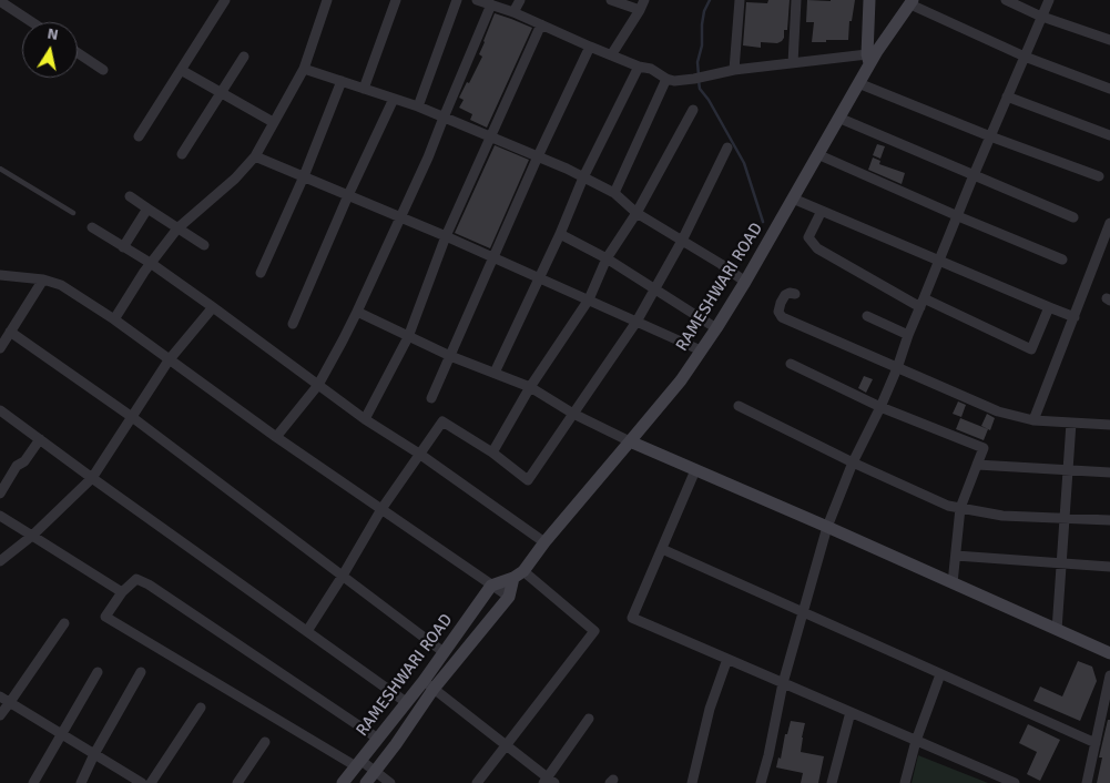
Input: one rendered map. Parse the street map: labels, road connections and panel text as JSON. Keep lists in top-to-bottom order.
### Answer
{
  "streets": {
    "main road": ["RAMESHWARI ROAD"]
  },
  "north": "top"
}
